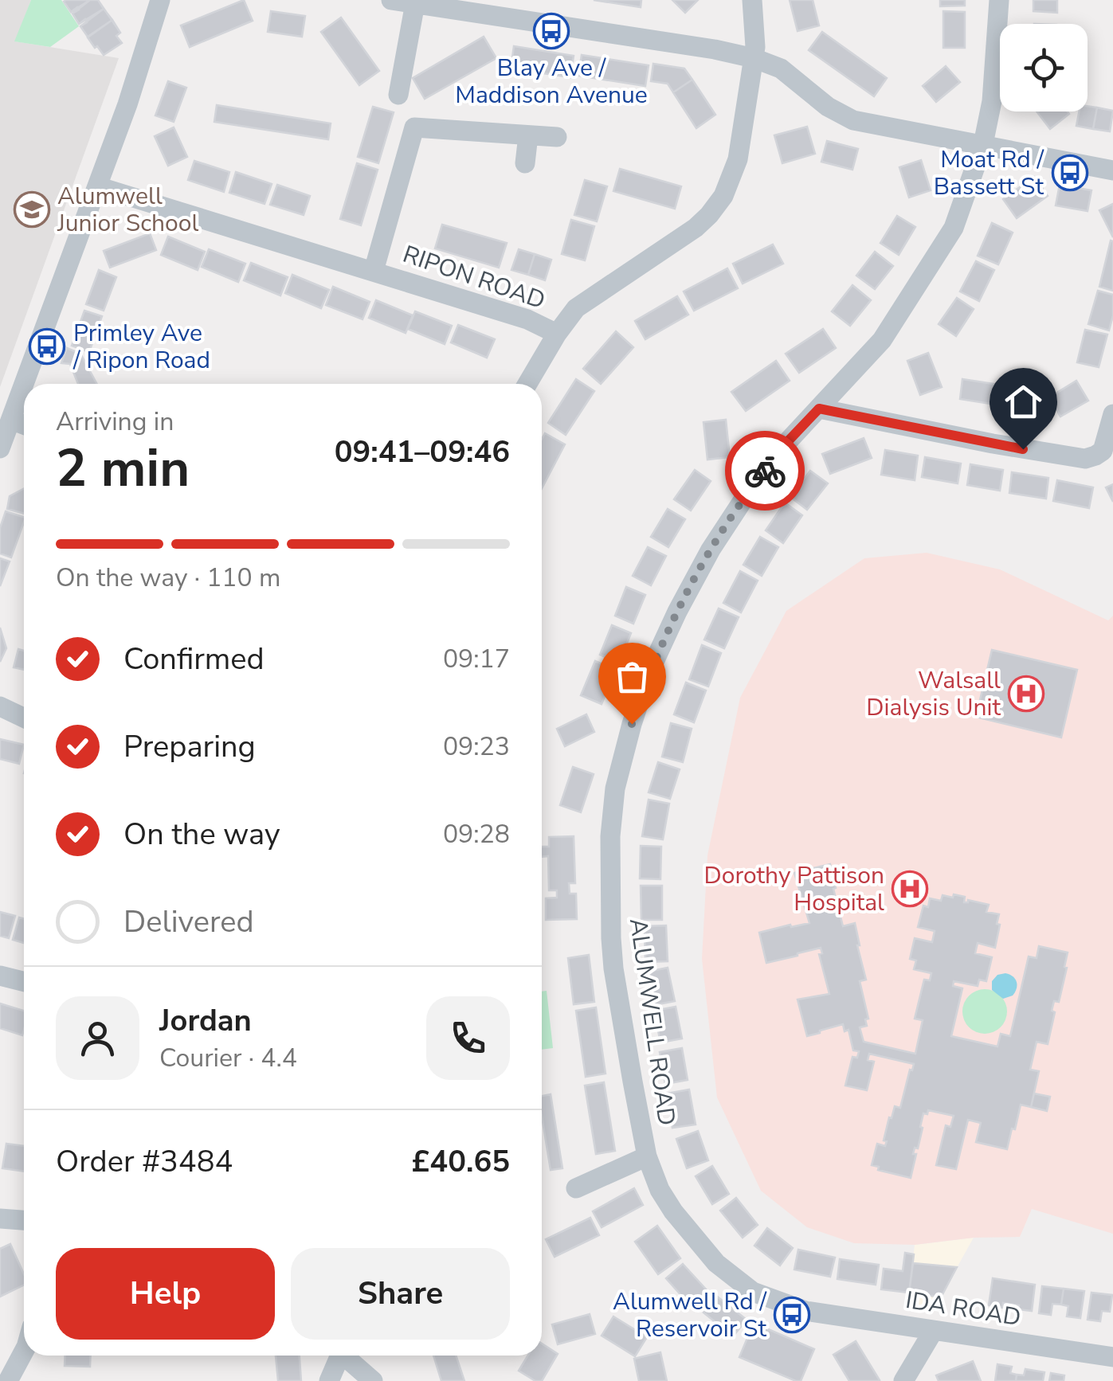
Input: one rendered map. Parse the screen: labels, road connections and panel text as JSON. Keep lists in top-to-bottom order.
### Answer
{
  "streets": {
    "street": ["RIPON ROAD", "ALUMWELL ROAD", "IDA ROAD"]
  },
  "crossings": [
    ["ALUMWELL ROAD", "IDA ROAD"]
  ],
  "places": {
    "bus stop": [
      "Blay Ave / Maddison Avenue",
      "Moat Rd / Bassett St",
      "Primley Ave / Ripon Road",
      "Alumwell Rd / Reservoir St"
    ],
    "school or university": ["Alumwell Junior School"],
    "hospital": ["Walsall Dialysis Unit", "Dorothy Pattison Hospital"]
  },
  "page": {
    "heading": ["2 min", "Arriving in", "09:41–09:46"],
    "panel": [
      "Jordan",
      "Courier · 4.4",
      "Order #3484",
      "£40.65"
    ],
    "bar": "On the way · 110 m",
    "list": [
      ["Confirmed", "09:17"],
      ["Preparing", "09:23"],
      ["On the way", "09:28"],
      "Delivered"
    ],
    "buttons": ["Help", "Share"]
  }
}
